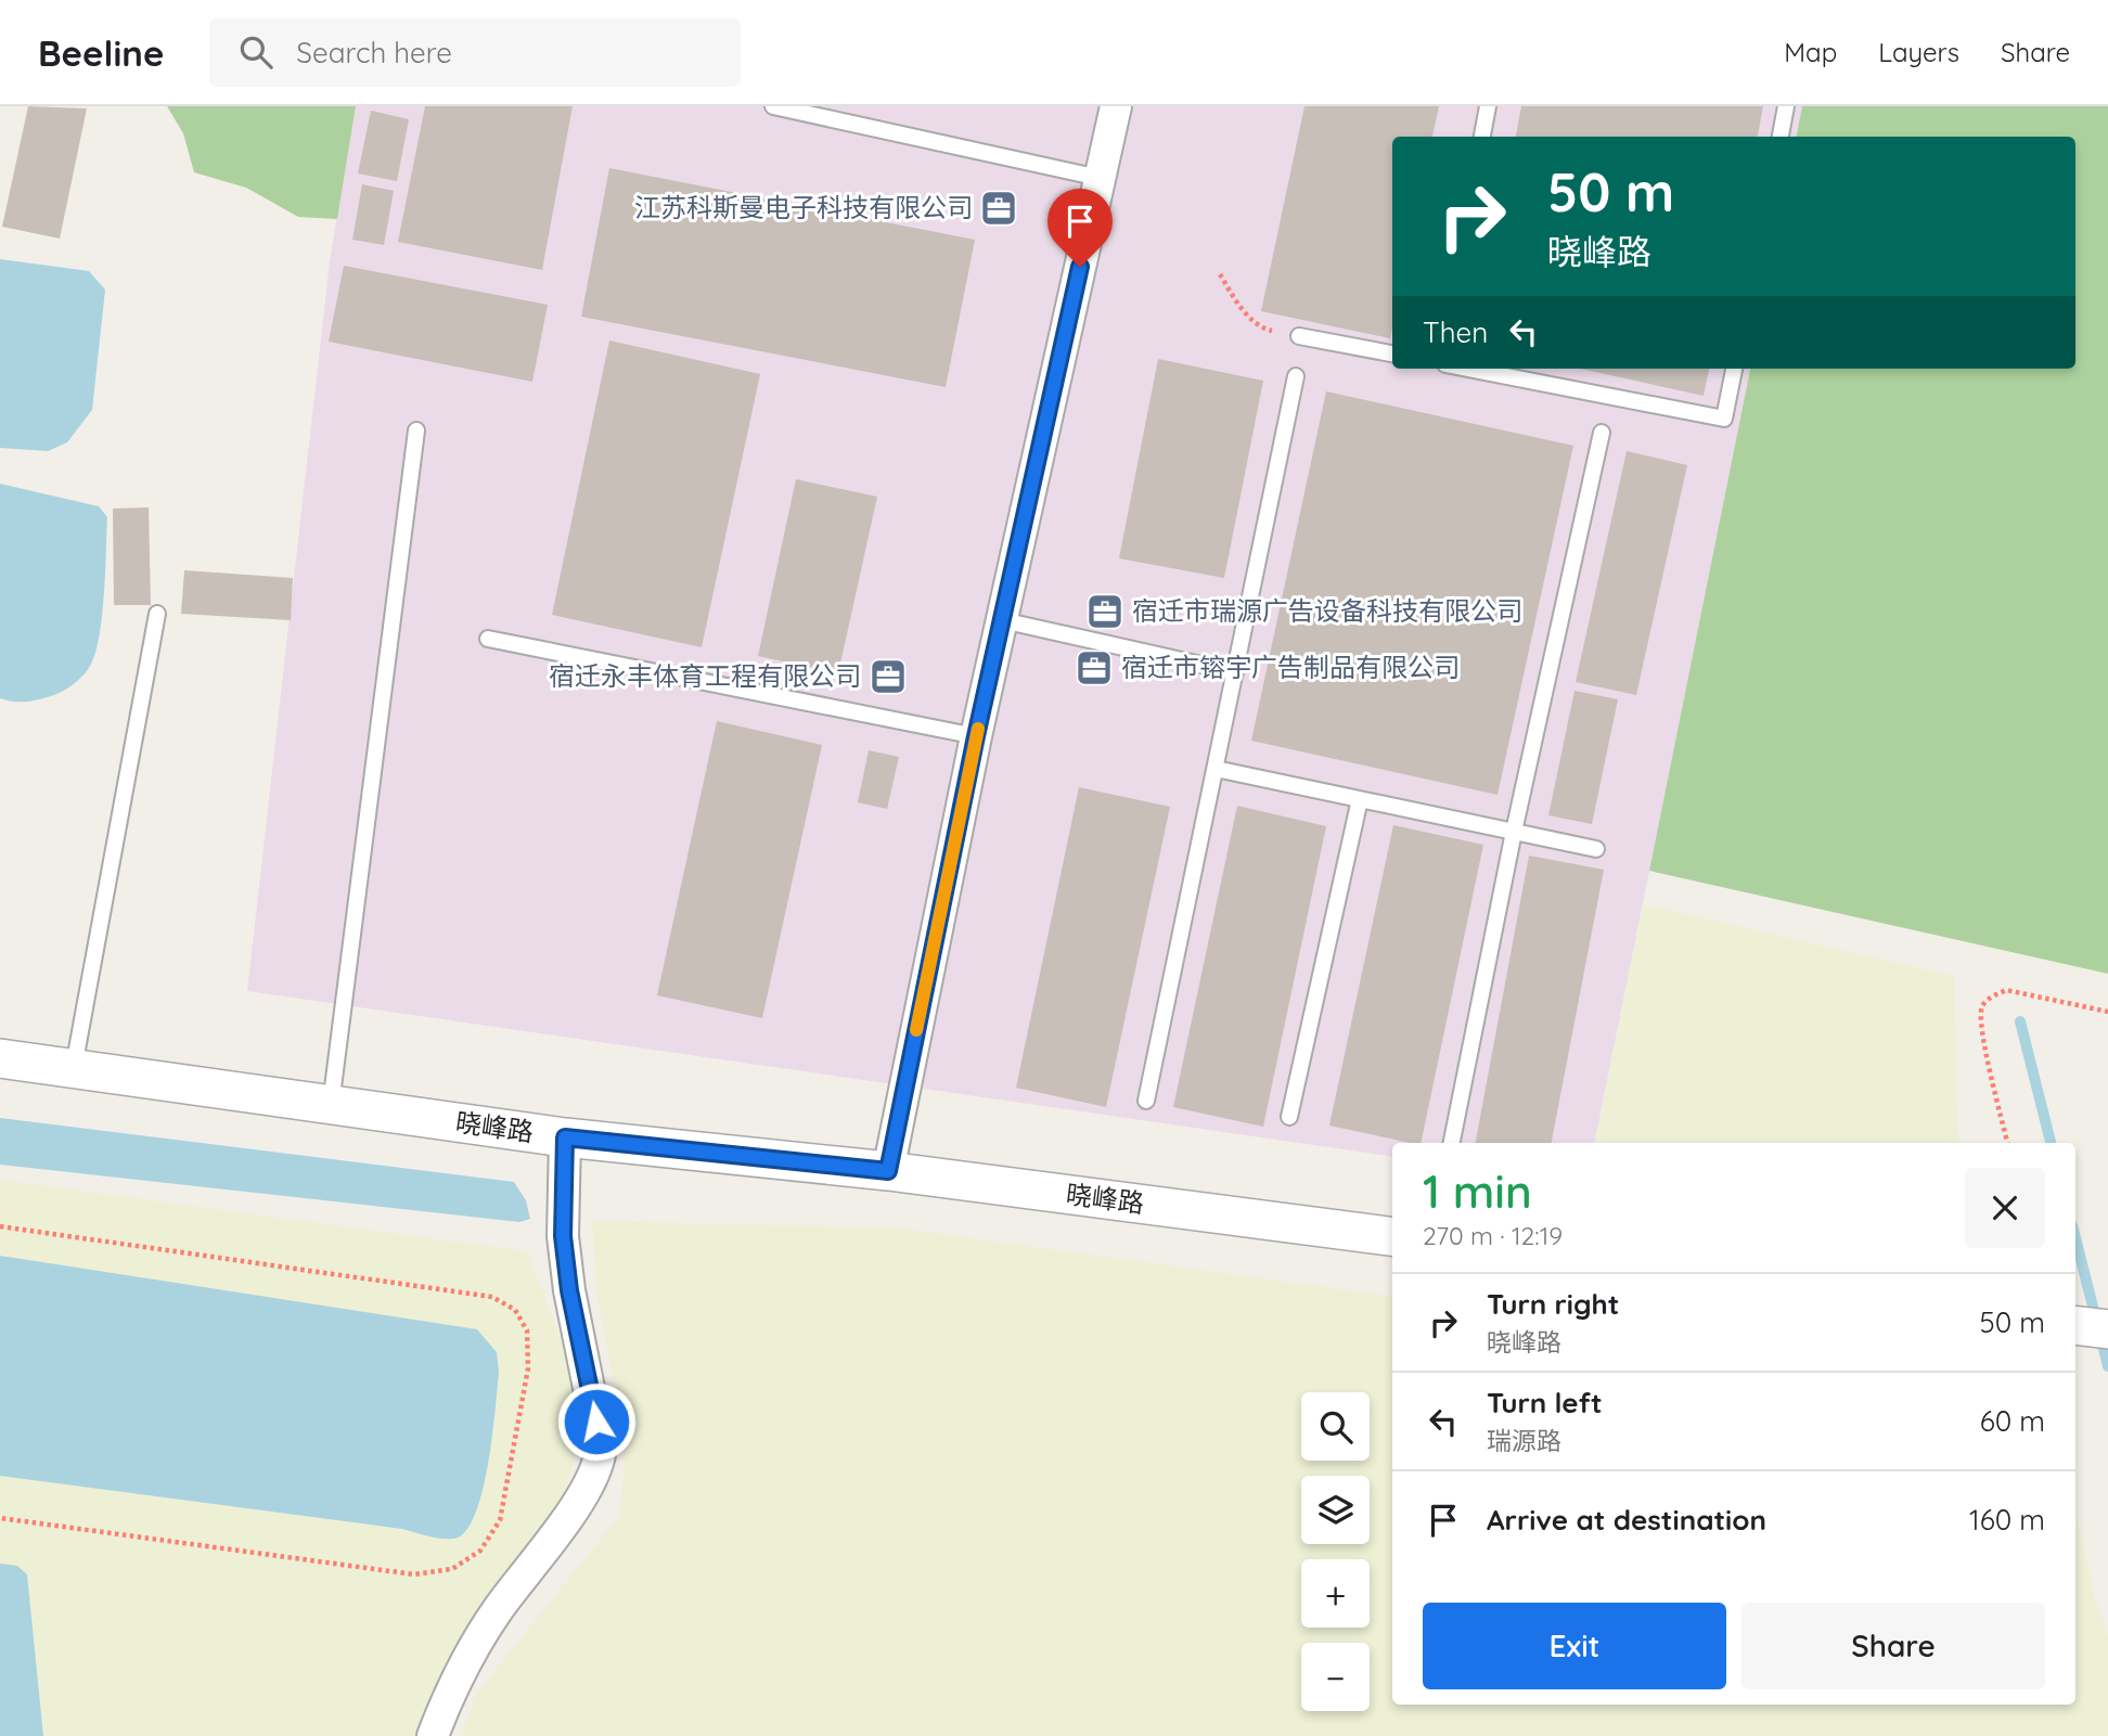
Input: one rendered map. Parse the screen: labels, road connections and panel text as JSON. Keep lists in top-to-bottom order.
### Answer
{
  "streets": {
    "street": ["晓峰路"]
  },
  "places": {
    "office": [
      "江苏科斯曼电子科技有限公司",
      "宿迁市瑞源广告设备科技有限公司",
      "宿迁市镕宇广告制品有限公司",
      "宿迁永丰体育工程有限公司"
    ]
  },
  "page": {
    "header": "Beeline",
    "search": "Search here",
    "nav": ["Map", "Layers", "Share"],
    "turn": ["50 m", "晓峰路"],
    "then": "Then",
    "heading": ["1 min", "270 m · 12:19"],
    "list": [
      {
        "name": "Turn right",
        "note": "晓峰路",
        "value": "50 m"
      },
      {
        "name": "Turn left",
        "note": "瑞源路",
        "value": "60 m"
      },
      {
        "name": "Arrive at destination",
        "value": "160 m"
      }
    ],
    "map_buttons": ["+", "−"],
    "buttons": ["Exit", "Share"]
  }
}
